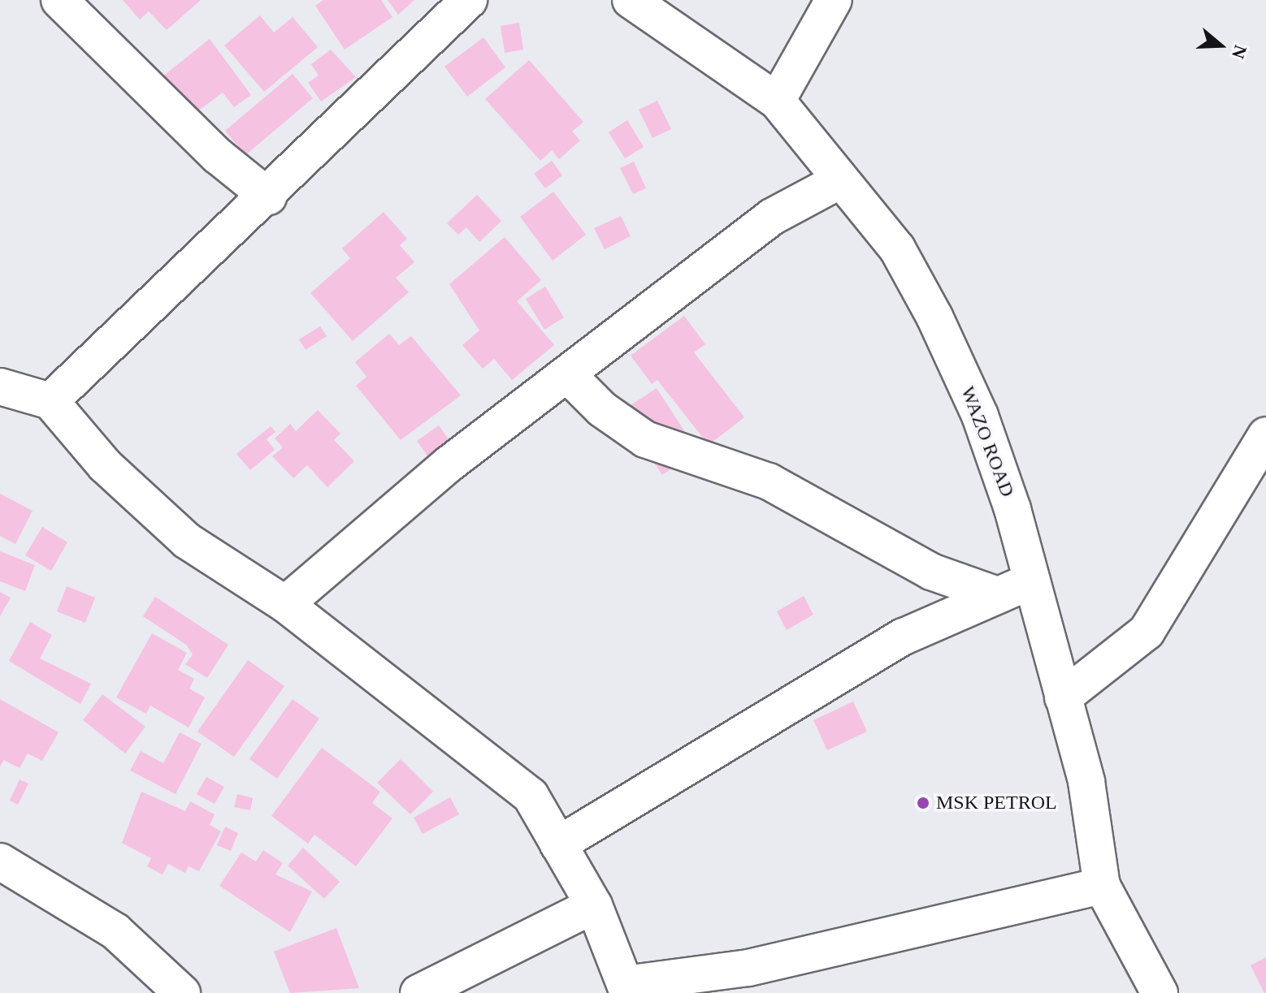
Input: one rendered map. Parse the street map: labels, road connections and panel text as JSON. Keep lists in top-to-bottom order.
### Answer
{
  "streets": {
    "street": ["WAZO ROAD"]
  },
  "places": ["MSK PETROL"],
  "north": "right"
}
